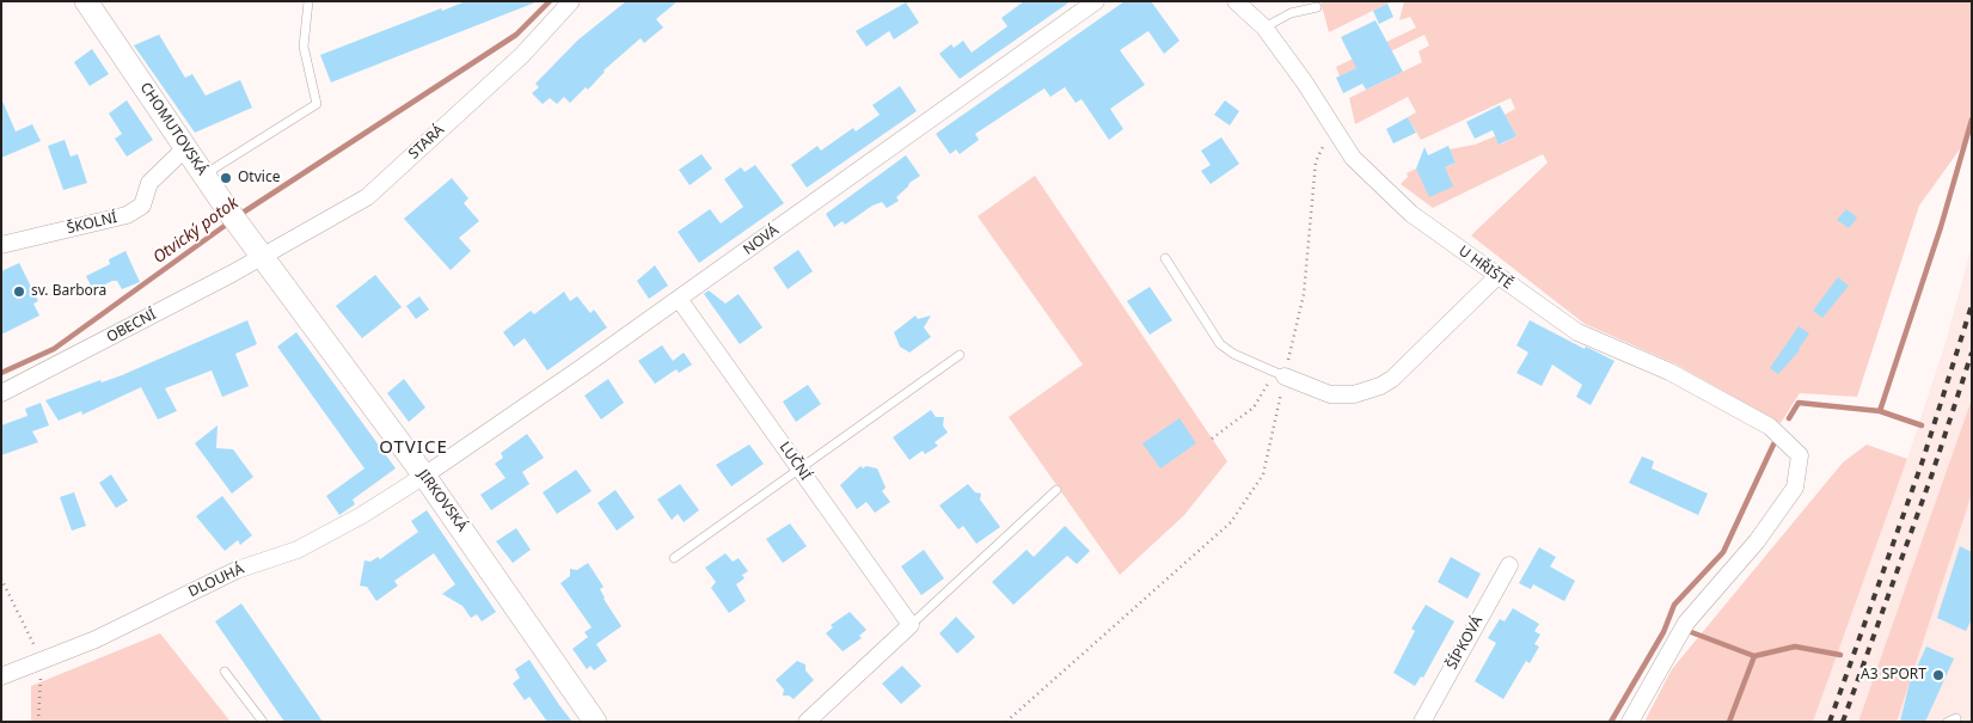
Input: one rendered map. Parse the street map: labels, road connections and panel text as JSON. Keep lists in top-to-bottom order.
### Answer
{
  "streets": {
    "main road": ["CHOMUTOVSKÁ", "JIRKOVSKÁ"],
    "street": [
      "STARÁ",
      "ŠKOLNÍ",
      "NOVÁ",
      "U HŘIŠTĚ",
      "OBECNÍ",
      "LUČNÍ",
      "DLOUHÁ",
      "ŠÍPKOVÁ"
    ]
  },
  "crossings": [
    ["CHOMUTOVSKÁ", "STARÁ"],
    ["CHOMUTOVSKÁ", "ŠKOLNÍ"],
    ["CHOMUTOVSKÁ", "OBECNÍ"],
    ["CHOMUTOVSKÁ", "JIRKOVSKÁ"],
    ["STARÁ", "OBECNÍ"],
    ["STARÁ", "JIRKOVSKÁ"],
    ["NOVÁ", "LUČNÍ"],
    ["NOVÁ", "JIRKOVSKÁ"],
    ["NOVÁ", "DLOUHÁ"],
    ["OBECNÍ", "JIRKOVSKÁ"],
    ["JIRKOVSKÁ", "DLOUHÁ"]
  ],
  "districts": ["OTVICE"],
  "water": ["Otvický potok"],
  "places": ["Otvice", "sv. Barbora", "A3 SPORT"]
}
